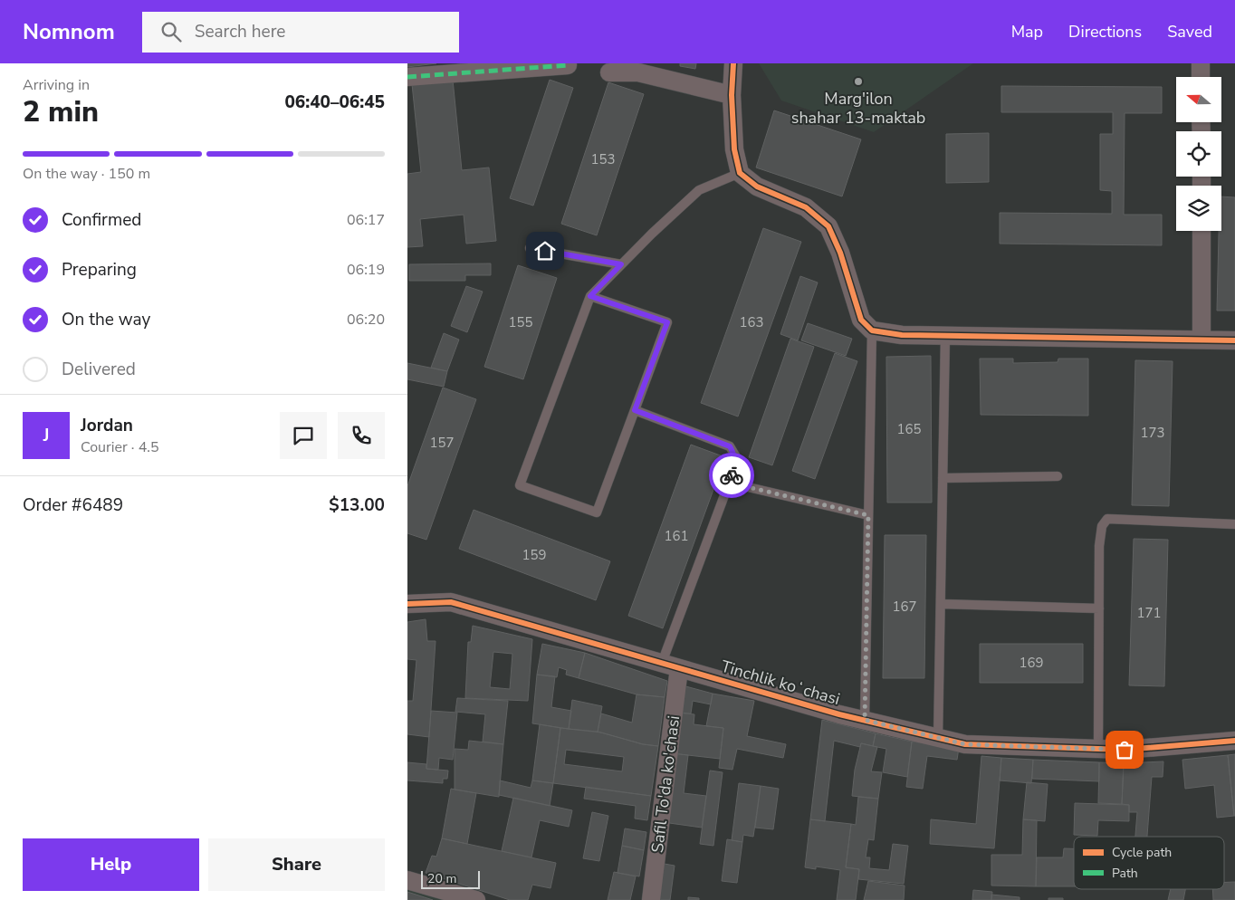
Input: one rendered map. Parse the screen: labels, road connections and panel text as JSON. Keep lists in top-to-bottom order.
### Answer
{
  "streets": {
    "street": ["Tinchlik koʻchasi", "Safil To'da ko'chasi"]
  },
  "crossings": [
    ["Tinchlik koʻchasi", "Safil To'da ko'chasi"]
  ],
  "places": ["Marg'ilon shahar 13-maktab"],
  "house_numbers": [
    "153",
    "155",
    "163",
    "165",
    "173",
    "157",
    "161",
    "159",
    "167",
    "171",
    "169"
  ],
  "legend": ["Cycle path", "Path"],
  "scale_bar": "20 m",
  "north": "left",
  "page": {
    "header": "Nomnom",
    "search": "Search here",
    "nav": ["Map", "Directions", "Saved"],
    "heading": ["2 min", "Arriving in", "06:40–06:45"],
    "panel": [
      "Jordan",
      "Courier · 4.5",
      "Order #6489",
      "$13.00"
    ],
    "bar": "On the way · 150 m",
    "list": [
      ["Confirmed", "06:17"],
      ["Preparing", "06:19"],
      ["On the way", "06:20"],
      "Delivered"
    ],
    "round": "J",
    "buttons": ["Help", "Share"],
    "scale": "20 m"
  }
}
